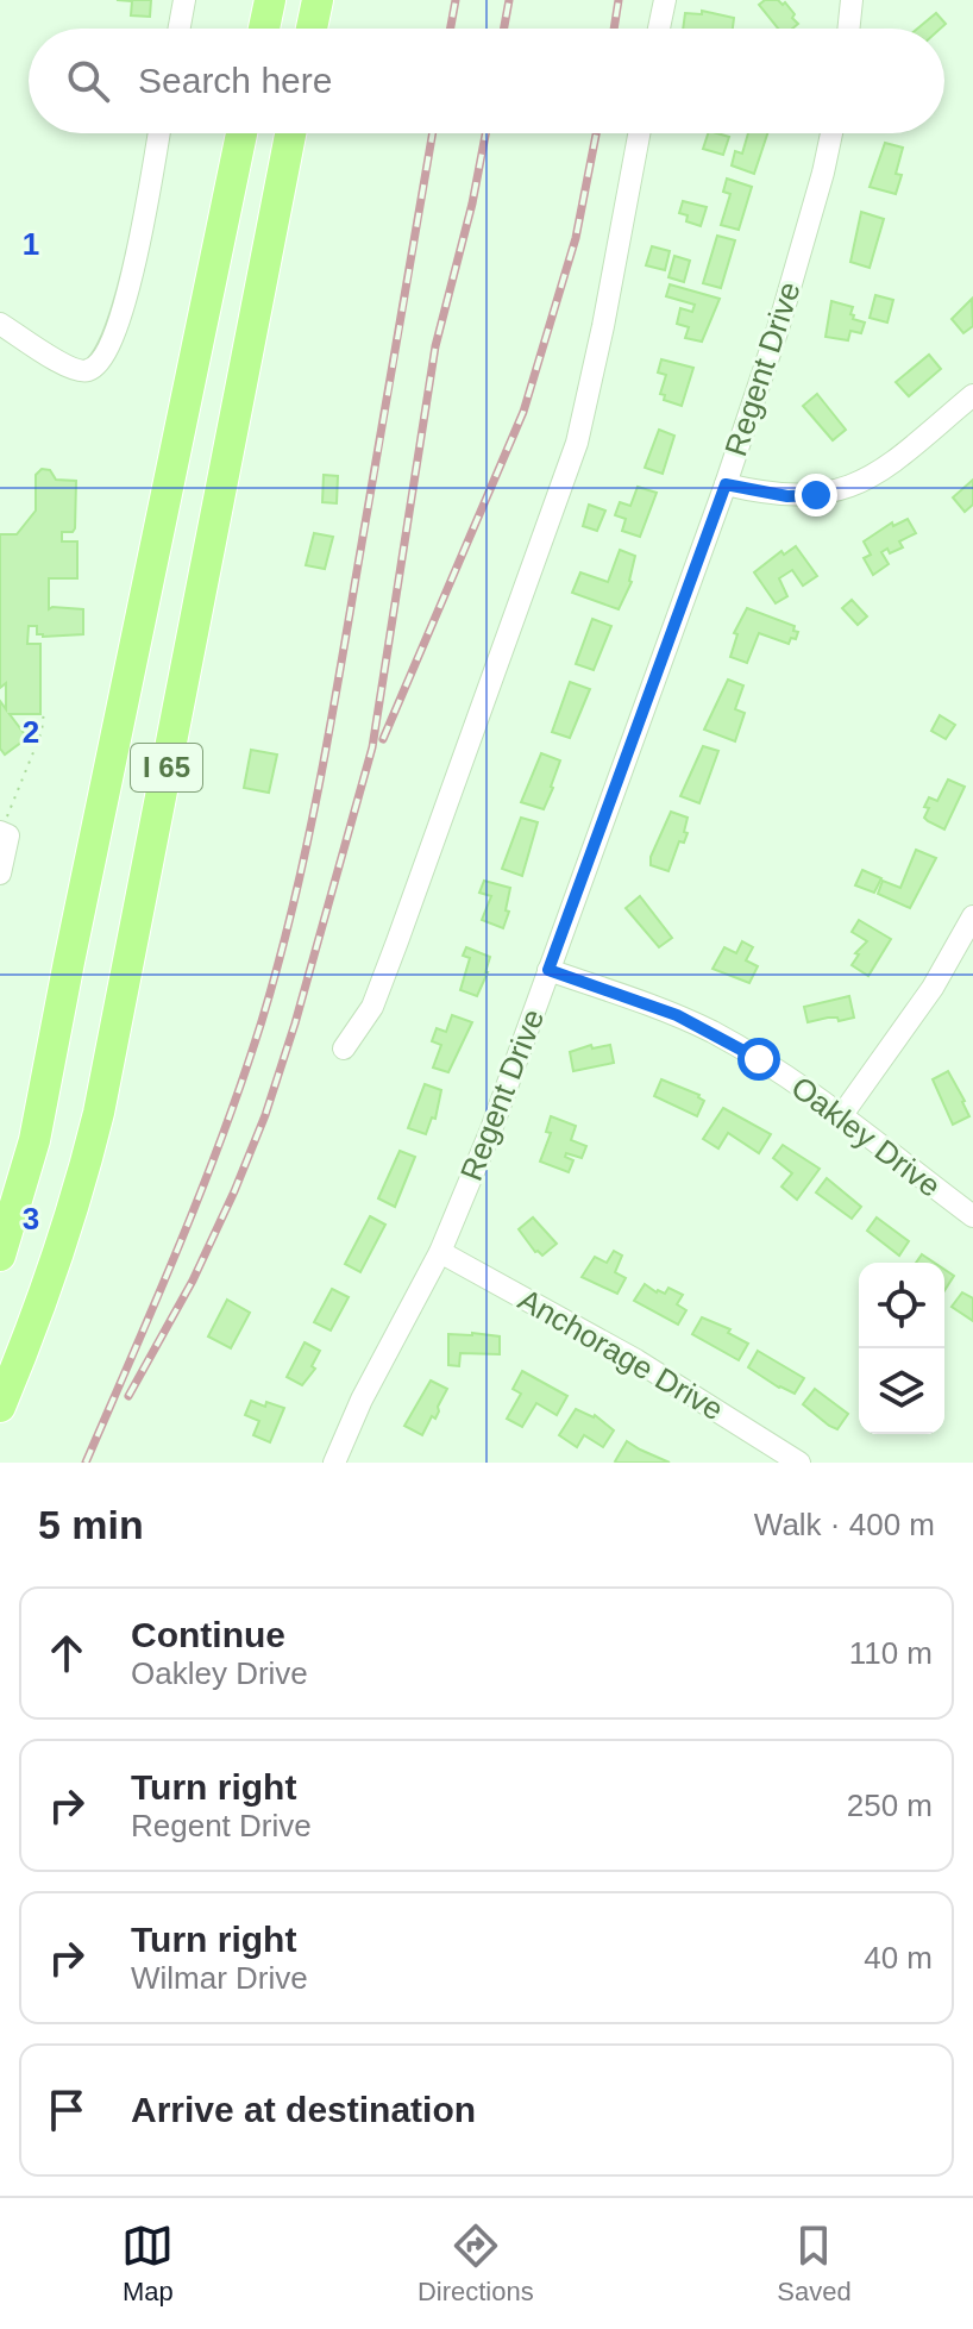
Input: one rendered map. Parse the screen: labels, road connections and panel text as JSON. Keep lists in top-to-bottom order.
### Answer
{
  "streets": {
    "highway": ["I 65"],
    "street": ["Regent Drive", "Oakley Drive", "Anchorage Drive"]
  },
  "crossings": [
    ["Regent Drive", "Oakley Drive"],
    ["Regent Drive", "Anchorage Drive"]
  ],
  "page": {
    "search": "Search here",
    "heading": ["5 min", "Walk · 400 m"],
    "list": [
      ["Continue", "Oakley Drive", "110 m"],
      ["Turn right", "Regent Drive", "250 m"],
      ["Turn right", "Wilmar Drive", "40 m"],
      "Arrive at destination"
    ],
    "nav": ["Map", "Directions", "Saved"]
  },
  "grid": {
    "rows": ["1", "2", "3"]
  }
}
